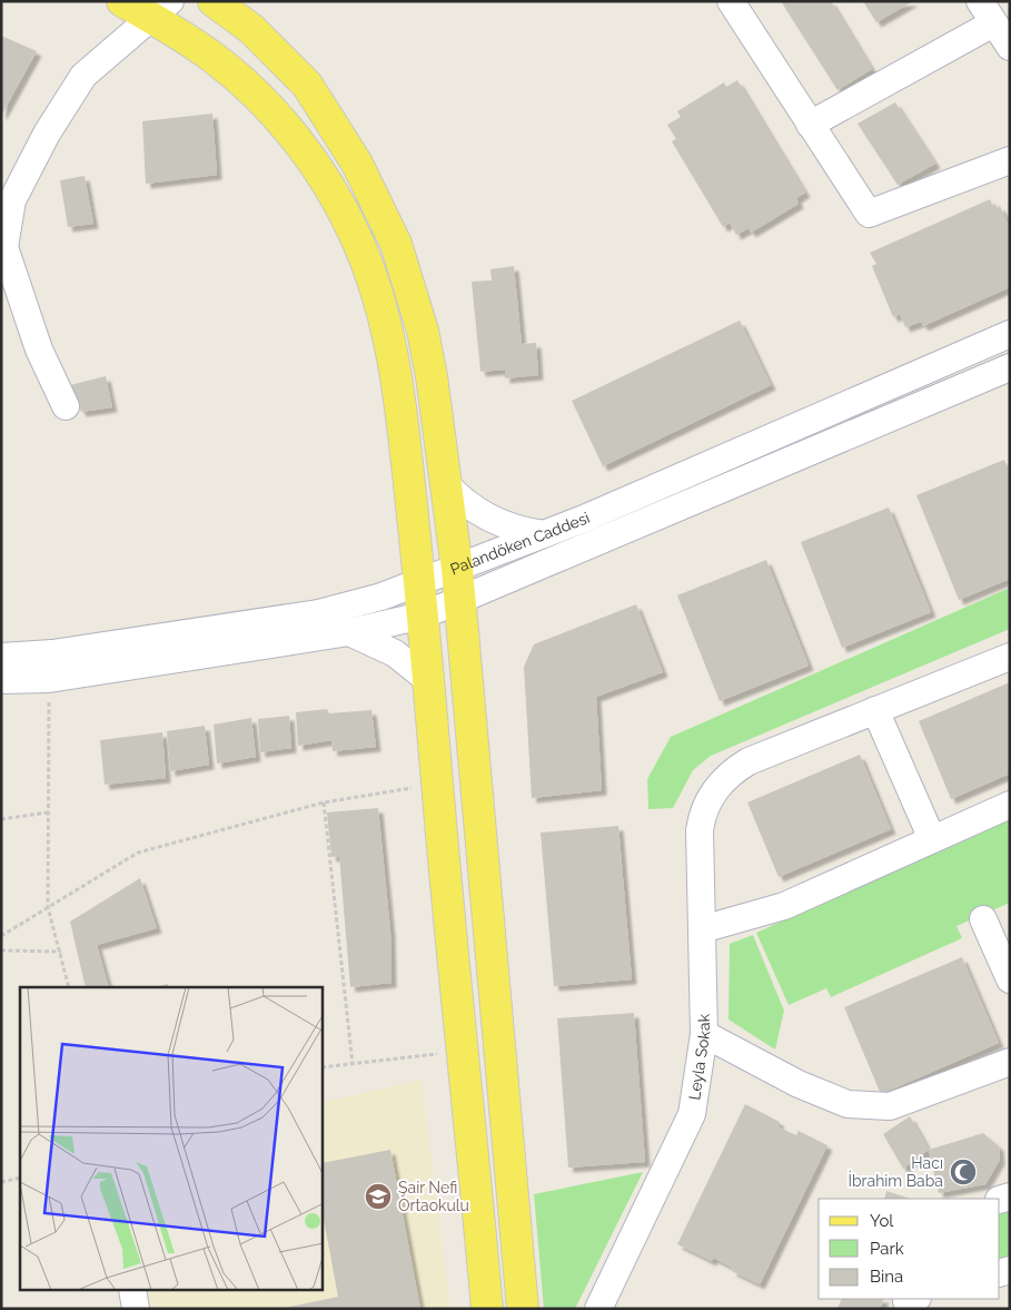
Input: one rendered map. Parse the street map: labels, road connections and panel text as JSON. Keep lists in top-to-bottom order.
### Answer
{
  "streets": {
    "street": ["Palandöken Caddesi", "Leyla Sokak"]
  },
  "places": {
    "mosque": ["Hacı İbrahim Baba"],
    "school or university": ["Şair Nefi Ortaokulu"]
  },
  "legend": ["Yol", "Park", "Bina"]
}
